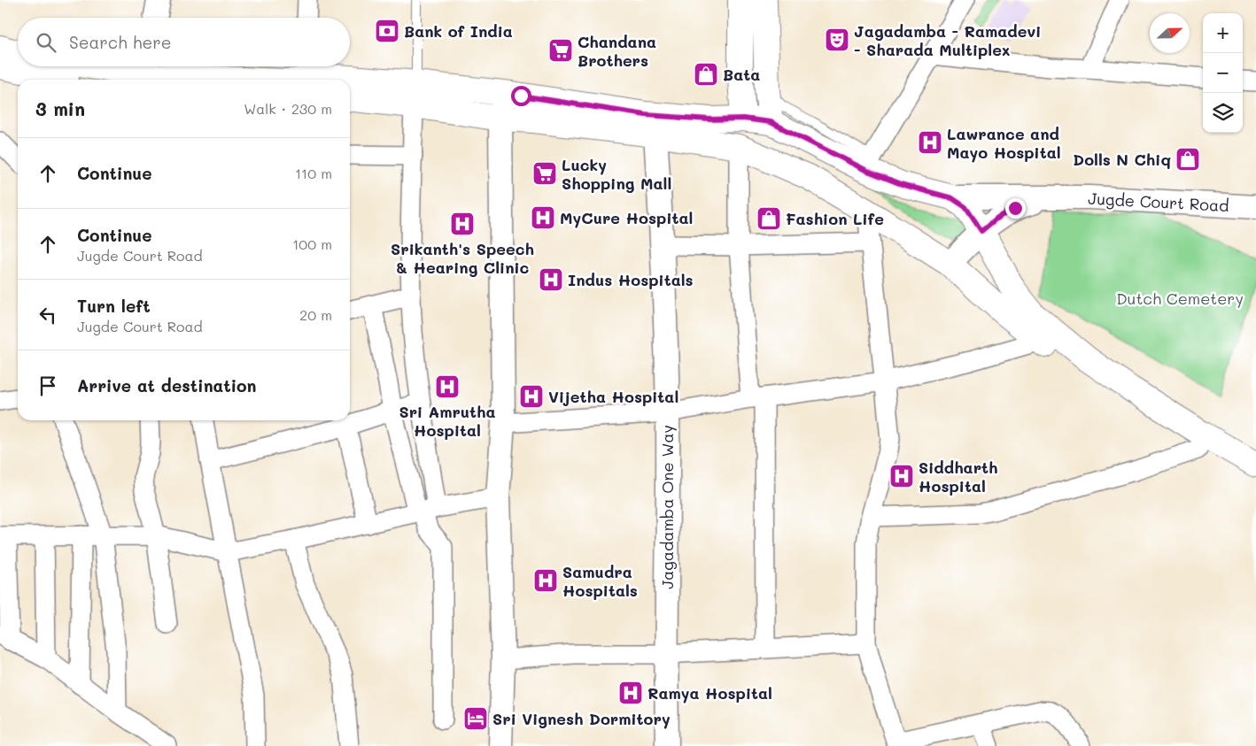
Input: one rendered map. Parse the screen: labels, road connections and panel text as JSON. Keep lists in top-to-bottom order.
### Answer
{
  "streets": {
    "main road": ["Jugde Court Road"],
    "street": ["Jagadamba One Way"]
  },
  "parks": ["Dutch Cemetery"],
  "places": {
    "bank": ["Bank of India"],
    "theatre": ["Jagadamba - Ramadevi - Sharada Multiplex"],
    "supermarket": ["Chandana Brothers", "Lucky Shopping Mall"],
    "shop": ["Bata", "Dolls N Chiq", "Fashion Life"],
    "hospital": [
      "Lawrance and Mayo Hospital",
      "MyCure Hospital",
      "Srikanth's Speech & Hearing Clinic",
      "Indus Hospitals",
      "Sri Amrutha Hospital",
      "Vijetha Hospital",
      "Siddharth Hospital",
      "Samudra Hospitals",
      "Ramya Hospital"
    ],
    "hotel": ["Sri Vignesh Dormitory"]
  },
  "north": "right",
  "page": {
    "map_buttons": ["+", "−"],
    "search": "Search here",
    "heading": ["3 min", "Walk · 230 m"],
    "list": [
      ["Continue", "110 m"],
      ["Continue", "Jugde Court Road", "100 m"],
      ["Turn left", "Jugde Court Road", "20 m"],
      "Arrive at destination"
    ]
  }
}
